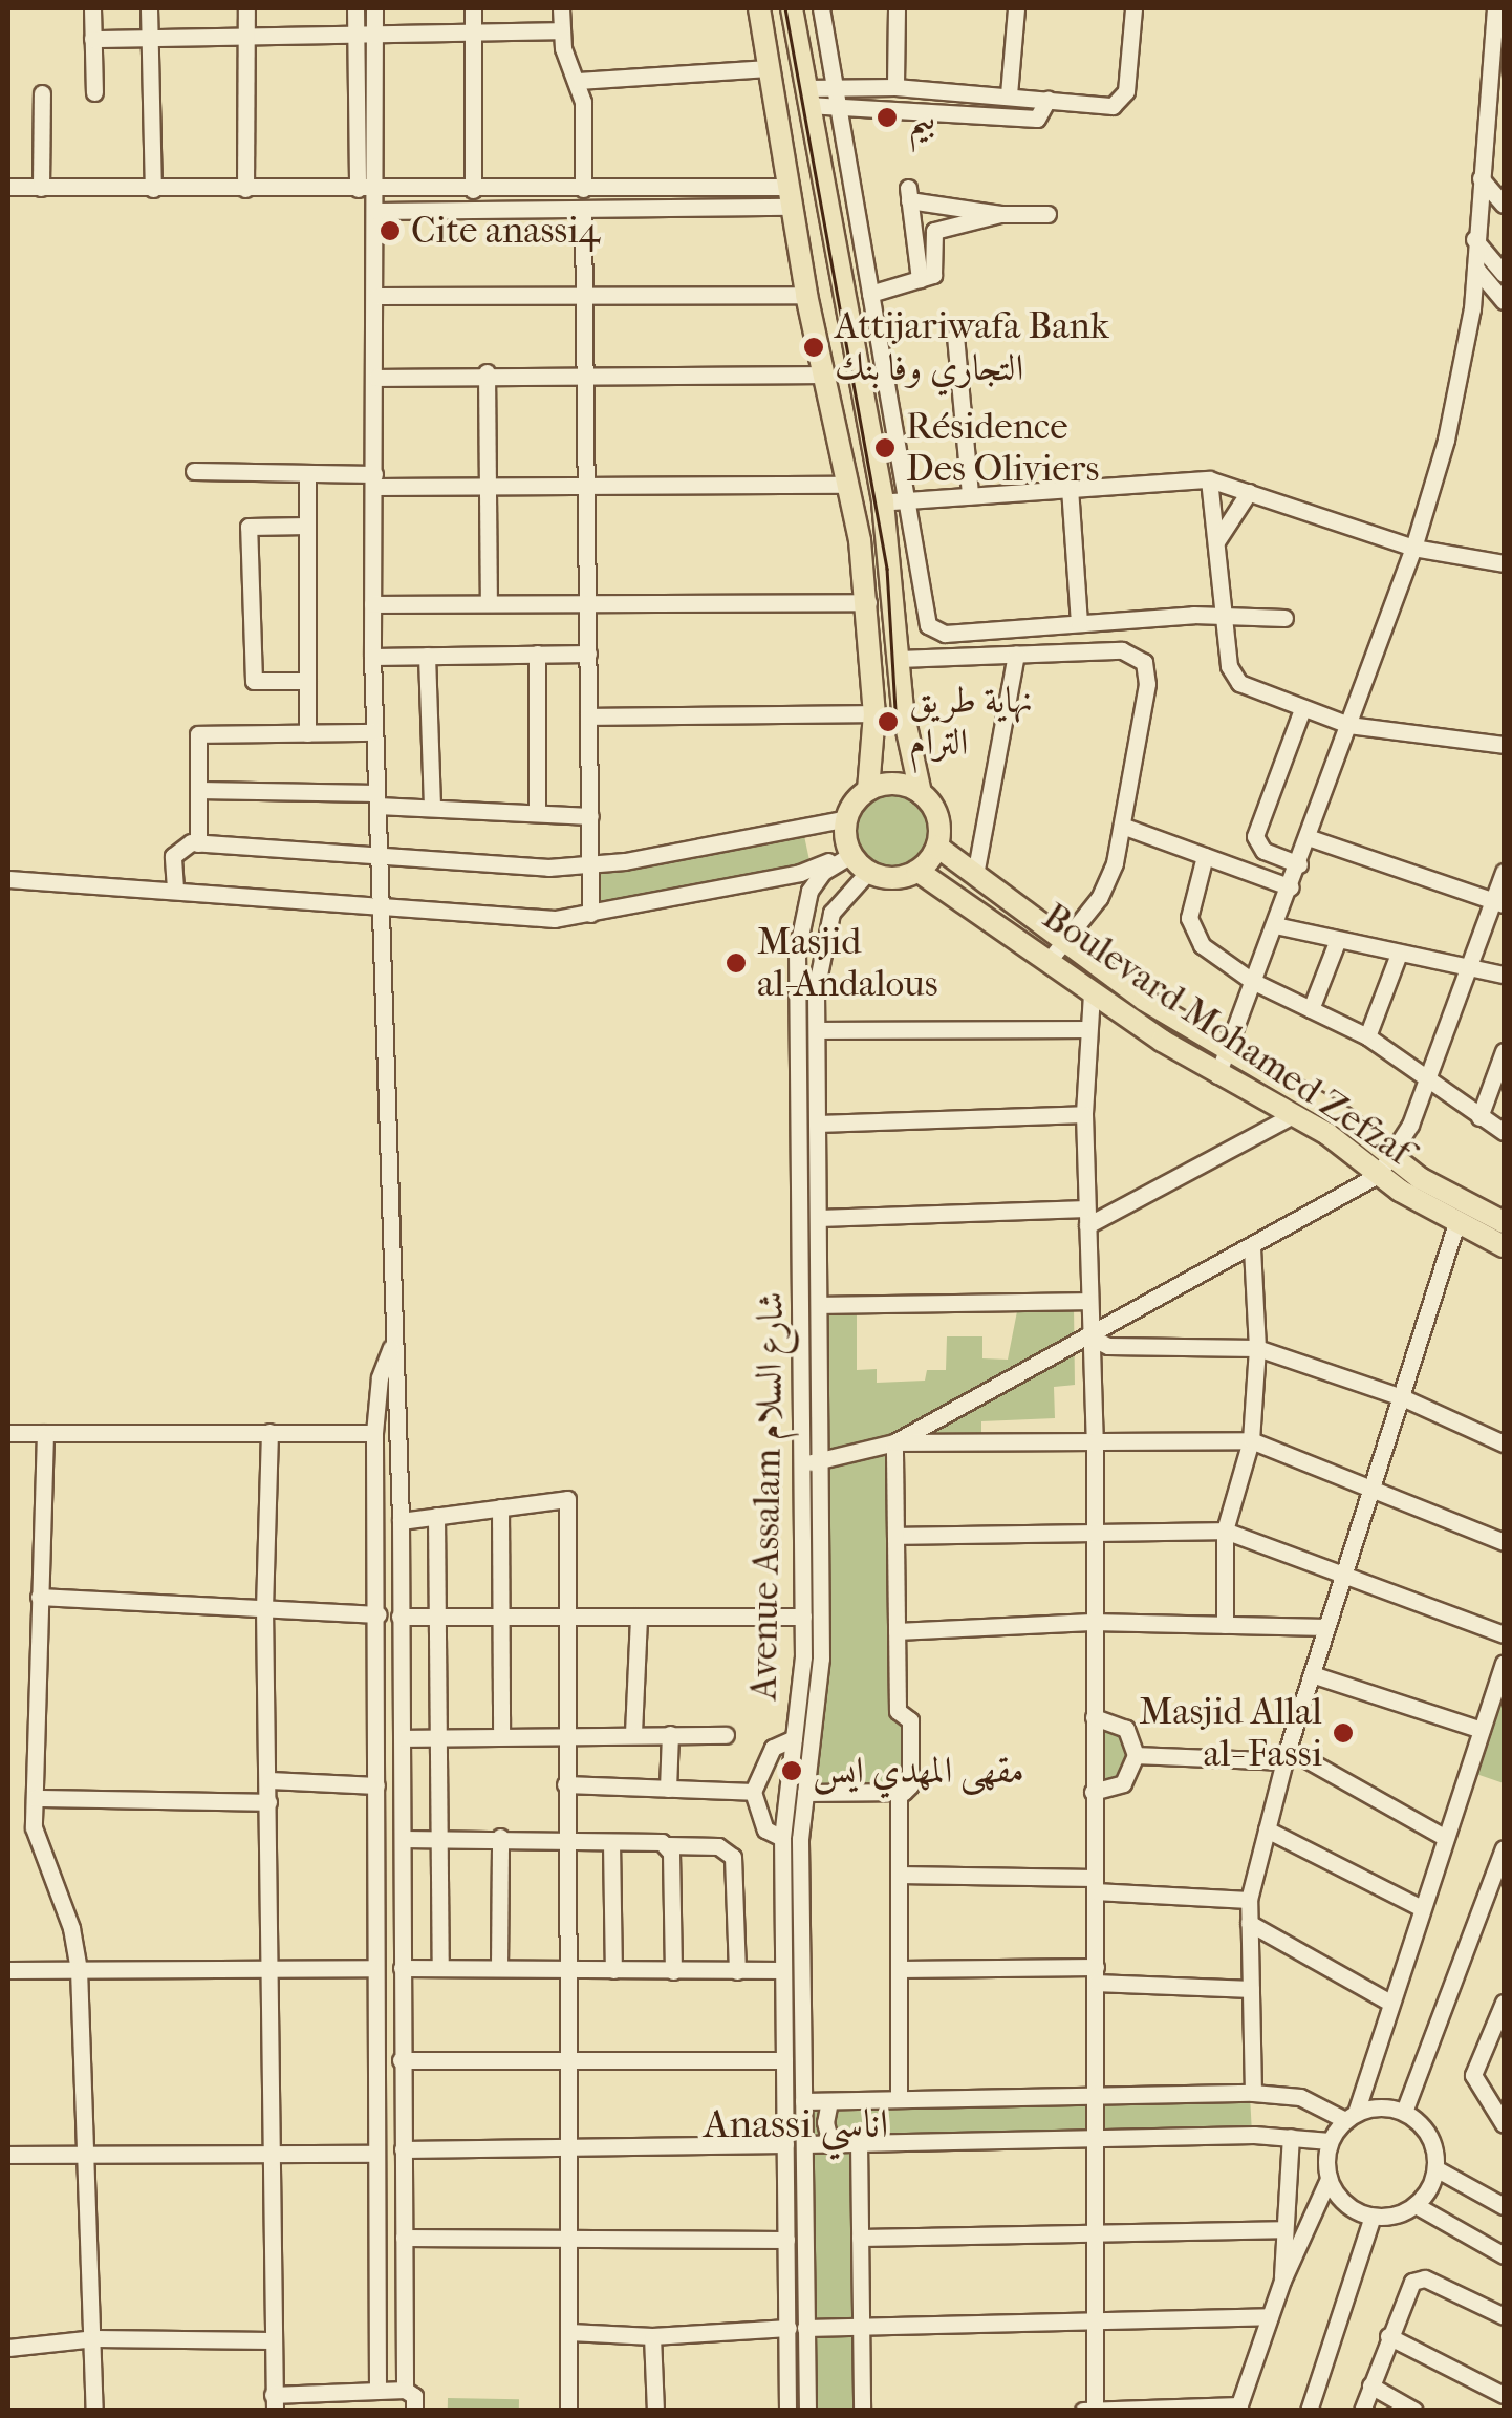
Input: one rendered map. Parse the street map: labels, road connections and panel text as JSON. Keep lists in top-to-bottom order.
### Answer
{
  "streets": {
    "main road": ["Boulevard Mohamed Zefzaf"],
    "street": ["Avenue Assalam شارع السلام"]
  },
  "crossings": [
    ["Boulevard Mohamed Zefzaf", "Avenue Assalam شارع السلام"]
  ],
  "districts": ["Anassi اناسي"],
  "places": [
    "بيم",
    "Cite anassi4",
    "Attijariwafa Bank التجاري وفا بنك",
    "Résidence Des Oliviers",
    "نهاية طريق الترام",
    "Masjid al-Andalous",
    "Masjid Allal al- Fassi",
    "مقهى المهدي ايس"
  ]
}
